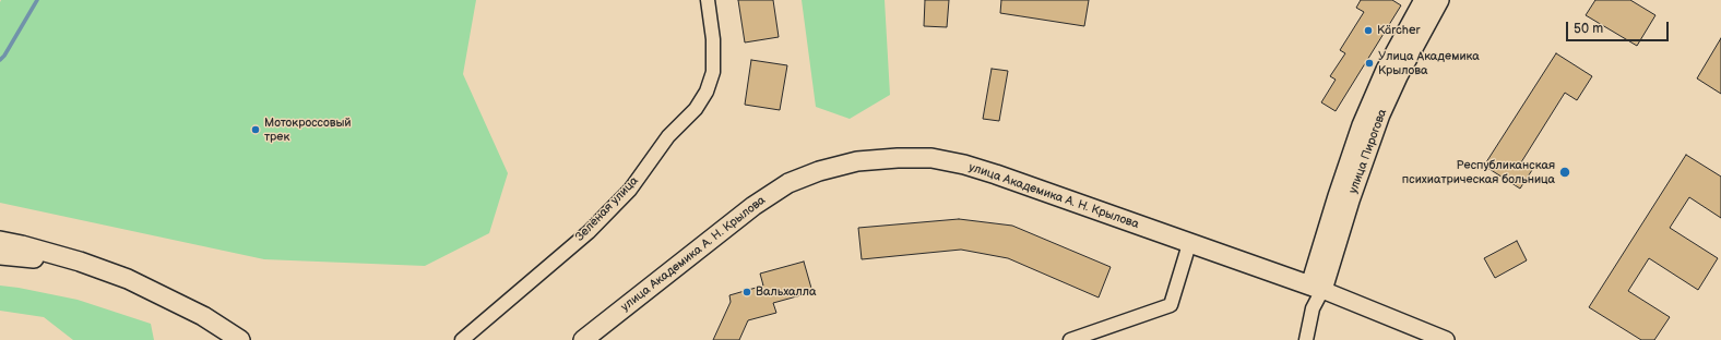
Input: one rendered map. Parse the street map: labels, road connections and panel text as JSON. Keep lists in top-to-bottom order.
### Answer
{
  "streets": {
    "main road": ["улица Пирогова", "улица Академика А. Н. Крылова"],
    "street": ["Зелёная улица"]
  },
  "crossings": [
    ["улица Пирогова", "улица Академика А. Н. Крылова"]
  ],
  "places": [
    "Kärcher",
    "Улица Академика Крылова",
    "Мотокроссовый трек",
    "Республиканская психиатрическая больница",
    "Вальхалла"
  ],
  "scale_bar": "50 m"
}
